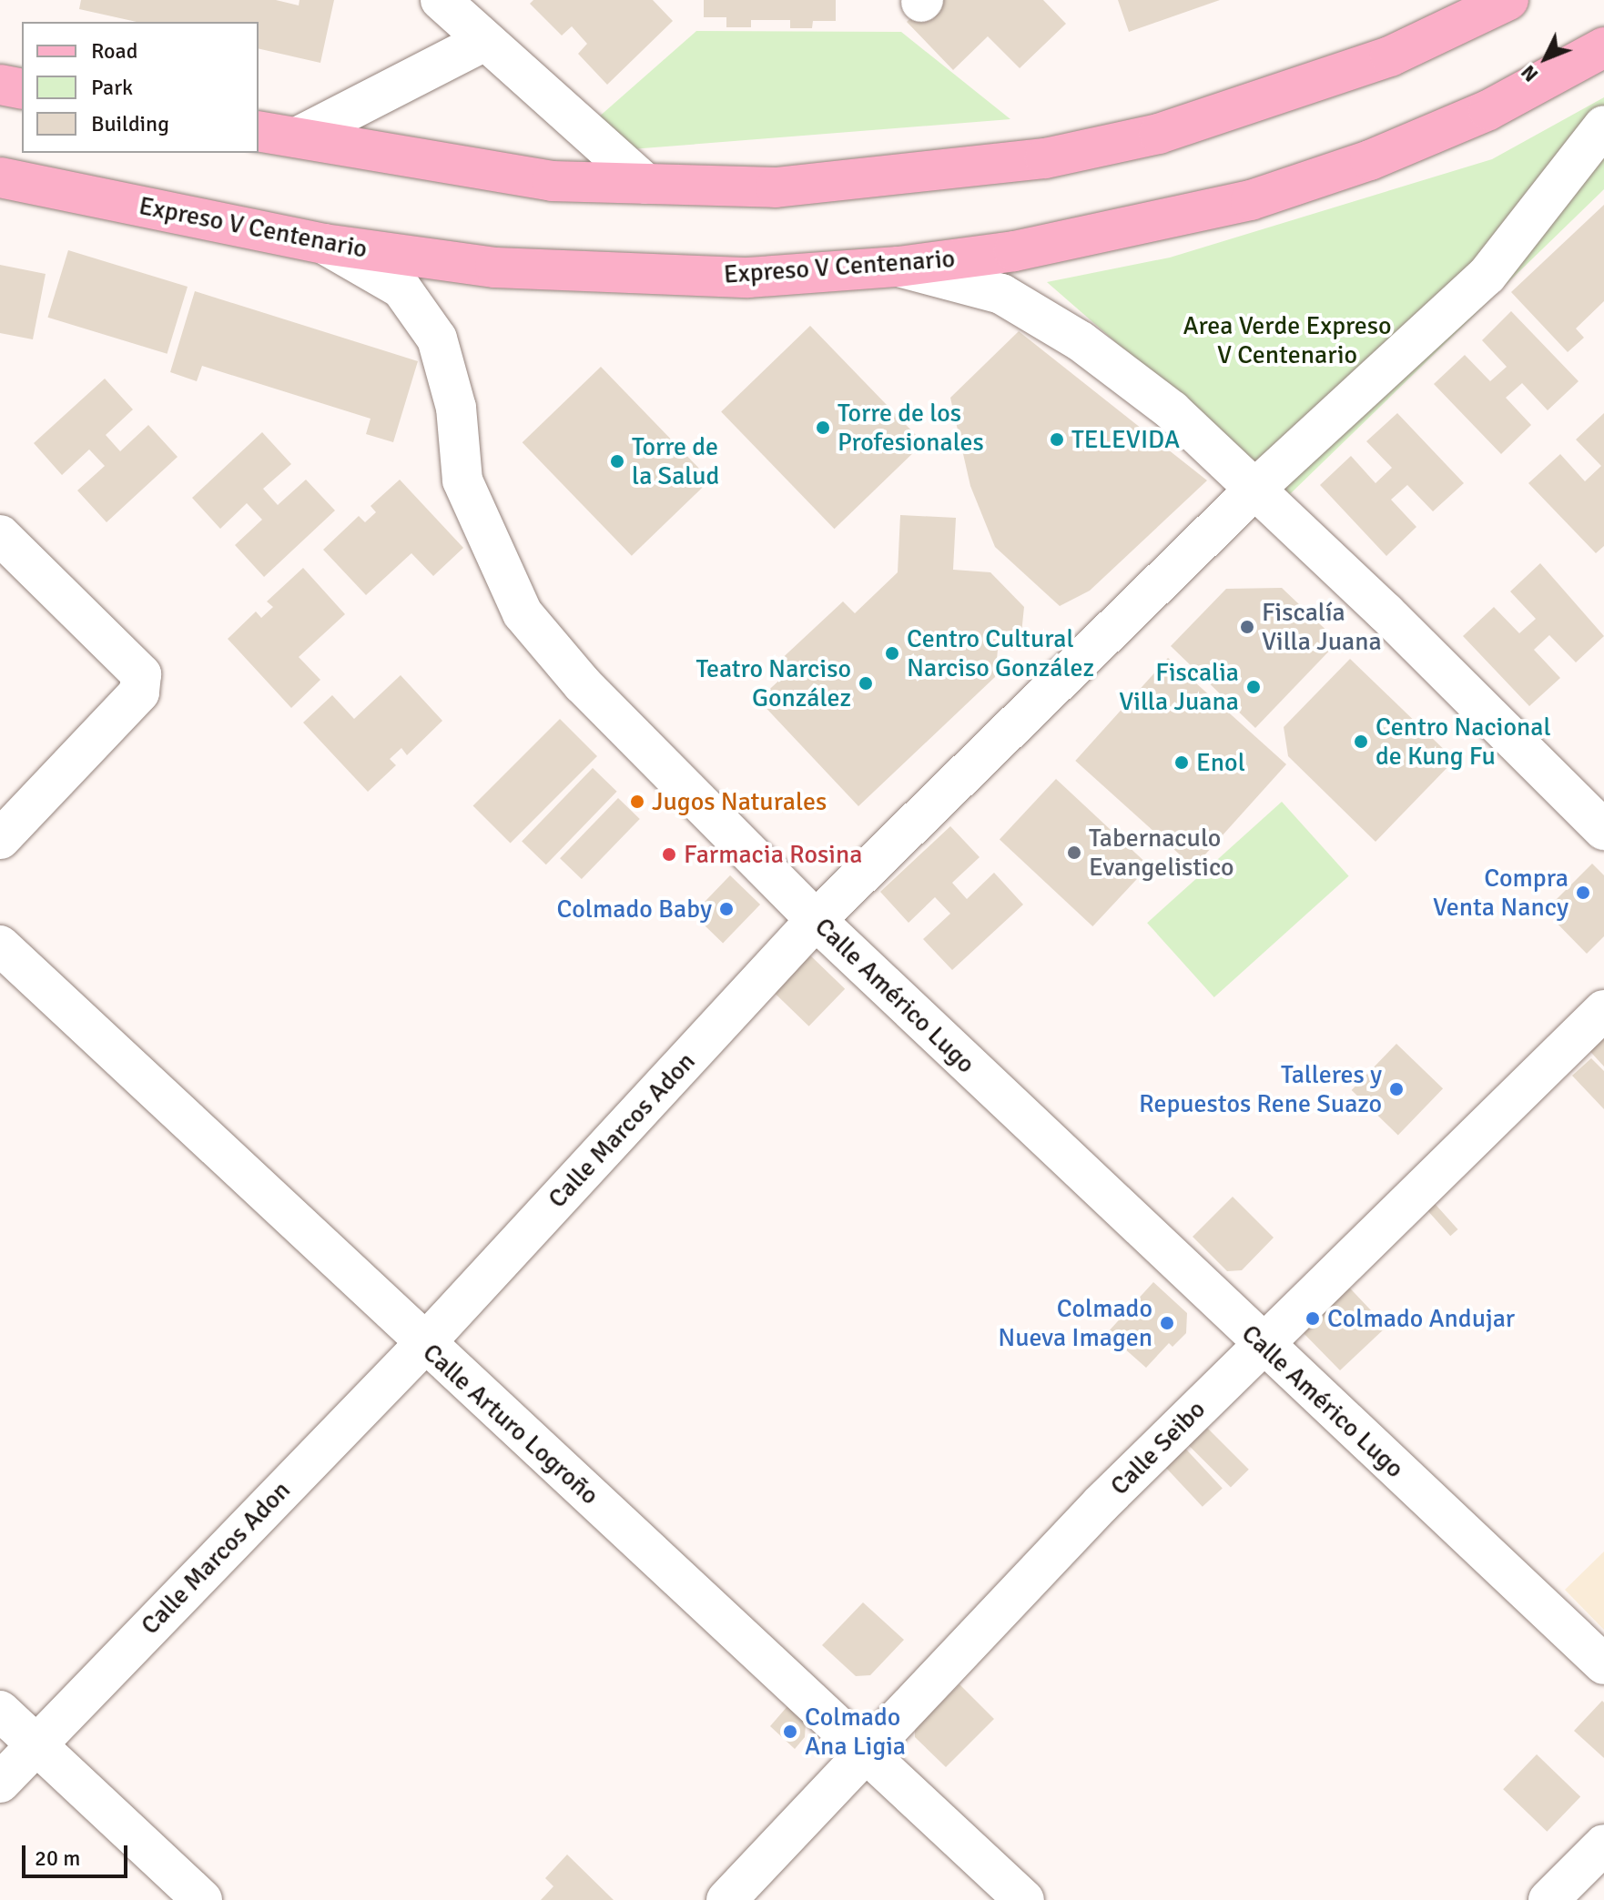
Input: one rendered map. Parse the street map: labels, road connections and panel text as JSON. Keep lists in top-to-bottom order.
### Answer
{
  "streets": {
    "main road": ["Expreso V Centenario"],
    "street": [
      "Calle Américo Lugo",
      "Calle Marcos Adon",
      "Calle Arturo Logroño",
      "Calle Seibo"
    ]
  },
  "crossings": [
    ["Expreso V Centenario", "Calle Américo Lugo"],
    ["Calle Américo Lugo", "Calle Marcos Adon"],
    ["Calle Américo Lugo", "Calle Seibo"],
    ["Calle Marcos Adon", "Calle Arturo Logroño"],
    ["Calle Arturo Logroño", "Calle Seibo"]
  ],
  "parks": ["Area Verde Expreso V Centenario"],
  "places": [
    "Torre de los Profesionales",
    "TELEVIDA",
    "Torre de la Salud",
    "Fiscalía Villa Juana",
    "Centro Cultural Narciso González",
    "Teatro Narciso González",
    "Fiscalia Villa Juana",
    "Centro Nacional de Kung Fu",
    "Enol",
    "Jugos Naturales",
    "Tabernaculo Evangelistico",
    "Farmacia Rosina",
    "Compra Venta Nancy",
    "Colmado Baby",
    "Talleres y Repuestos Rene Suazo",
    "Colmado Andujar",
    "Colmado Nueva Imagen",
    "Colmado Ana Ligia"
  ],
  "legend": ["Road", "Park", "Building"],
  "scale_bar": "20 m",
  "north": "bottom left"
}
